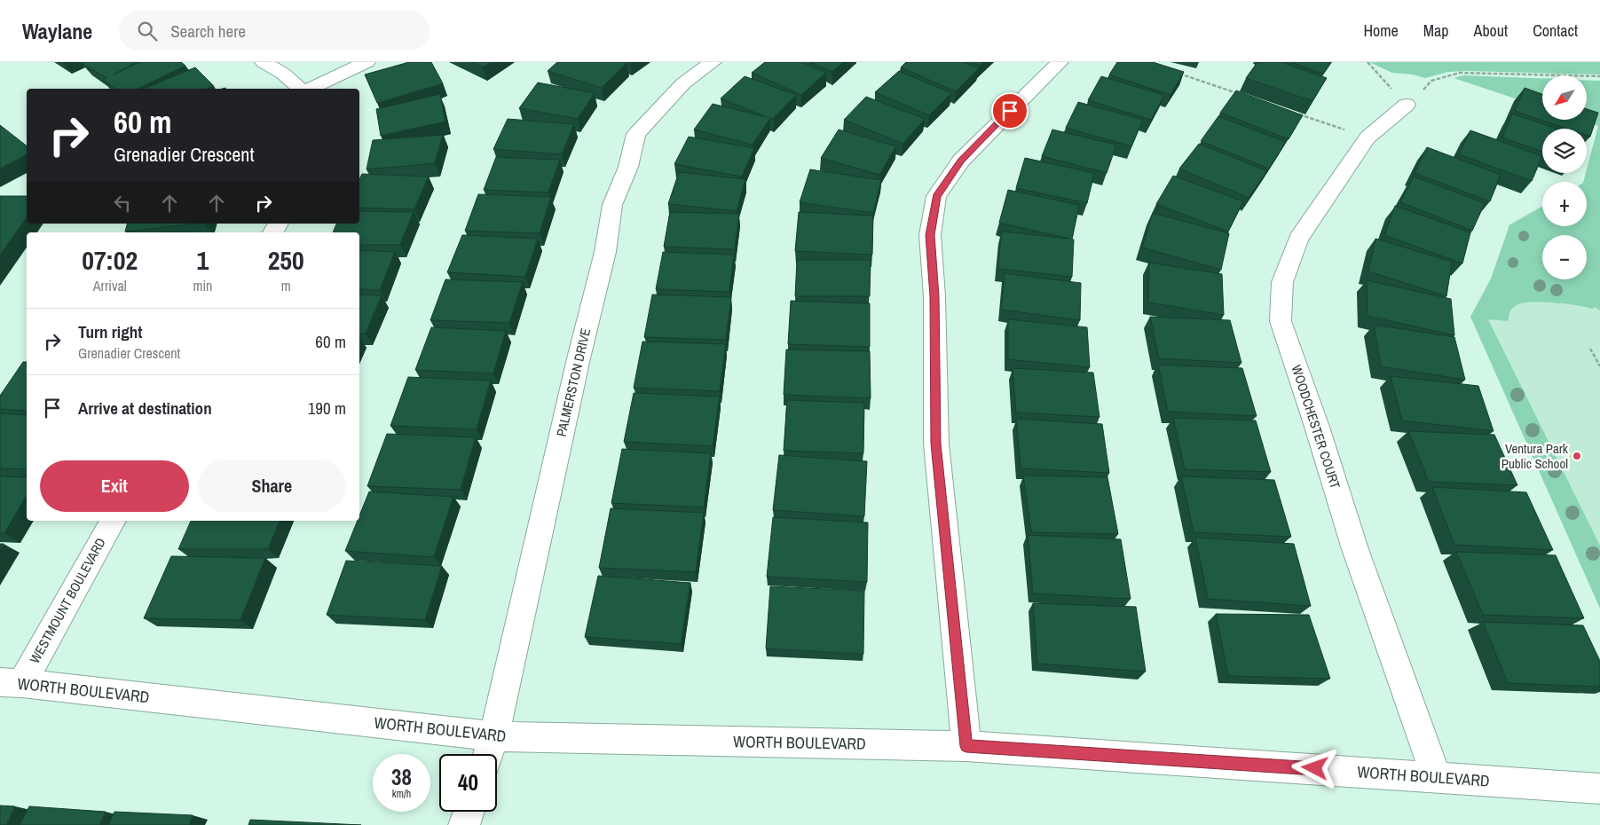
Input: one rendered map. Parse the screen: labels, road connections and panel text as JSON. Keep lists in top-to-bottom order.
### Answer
{
  "streets": {
    "street": [
      "PALMERSTON DRIVE",
      "WOODCHESTER COURT",
      "WESTMOUNT BOULEVARD",
      "WORTH BOULEVARD"
    ]
  },
  "crossings": [
    ["PALMERSTON DRIVE", "WORTH BOULEVARD"],
    ["WOODCHESTER COURT", "WORTH BOULEVARD"],
    ["WESTMOUNT BOULEVARD", "WORTH BOULEVARD"]
  ],
  "places": ["Ventura Park Public School"],
  "north": "bottom left",
  "page": {
    "header": "Waylane",
    "search": "Search here",
    "nav": [
      "Home",
      "Map",
      "About",
      "Contact"
    ],
    "map_buttons": ["+", "−"],
    "turn": ["60 m", "Grenadier Crescent"],
    "eta": [
      "07:02",
      "Arrival",
      "1",
      "min",
      "250",
      "m"
    ],
    "list": [
      {
        "name": "Turn right",
        "note": "Grenadier Crescent",
        "value": "60 m"
      },
      {
        "name": "Arrive at destination",
        "value": "190 m"
      }
    ],
    "buttons": ["Exit", "Share"],
    "speed": "38 km/h",
    "limit": "40"
  }
}
